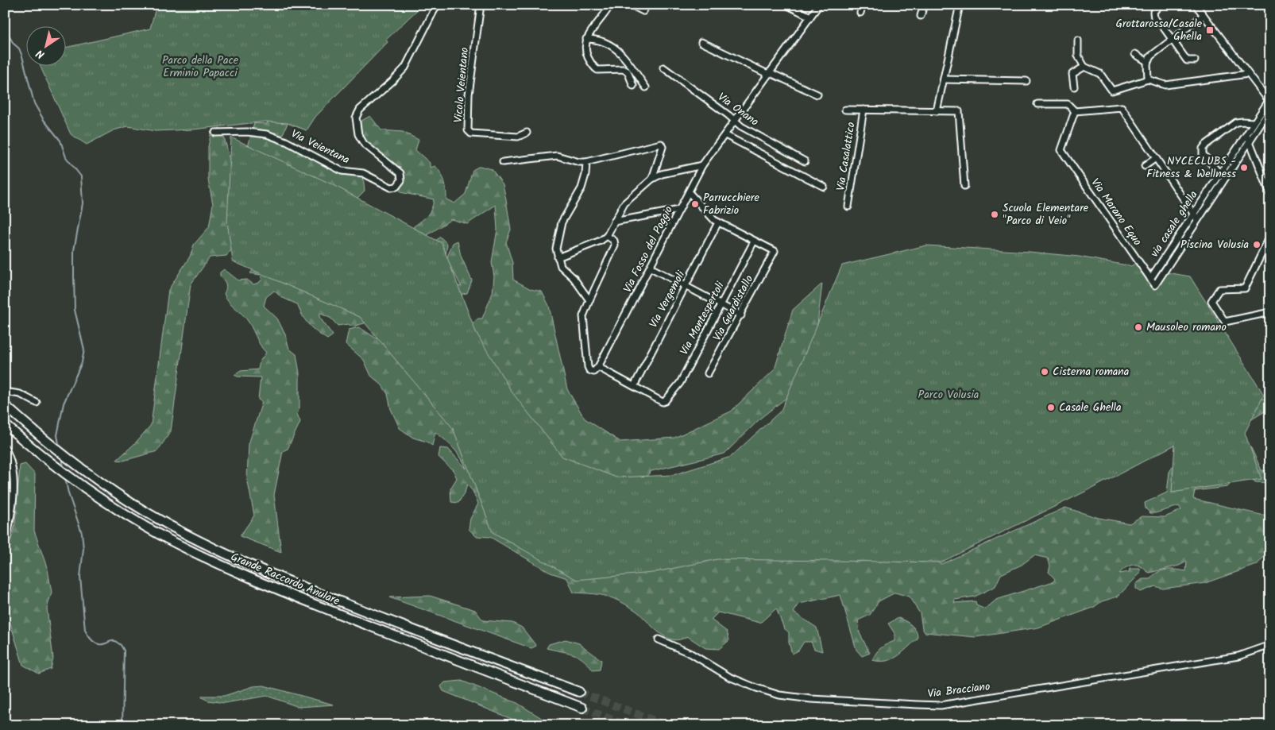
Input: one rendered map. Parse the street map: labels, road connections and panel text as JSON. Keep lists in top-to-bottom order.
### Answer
{
  "streets": {
    "highway": ["Grande Raccordo Anulare"],
    "street": [
      "Vicolo Veientano",
      "Via Onano",
      "Via Veientana",
      "Via Casalattico",
      "Via Marano Equo",
      "via casale ghella",
      "Via Fosso del Poggio",
      "Via Vergemoli",
      "Via Guardistallo",
      "Via Montespertoli",
      "Via Bracciano"
    ]
  },
  "crossings": [
    ["Via Onano", "Via Fosso del Poggio"],
    ["Via Marano Equo", "via casale ghella"],
    ["Via Vergemoli", "Via Montespertoli"],
    ["Via Guardistallo", "Via Montespertoli"]
  ],
  "parks": ["Parco della Pace Erminio Papacci", "Parco Volusia"],
  "places": {
    "transit": ["Grottarossa/Casale Ghella"],
    "other": [
      "NYCECLUBS - Fitness & Wellness",
      "Parrucchiere Fabrizio",
      "Scuola Elementare \"Parco di Veio\"",
      "Piscina Volusia",
      "Mausoleo romano",
      "Cisterna romana",
      "Casale Ghella"
    ]
  },
  "north": "bottom left"
}
